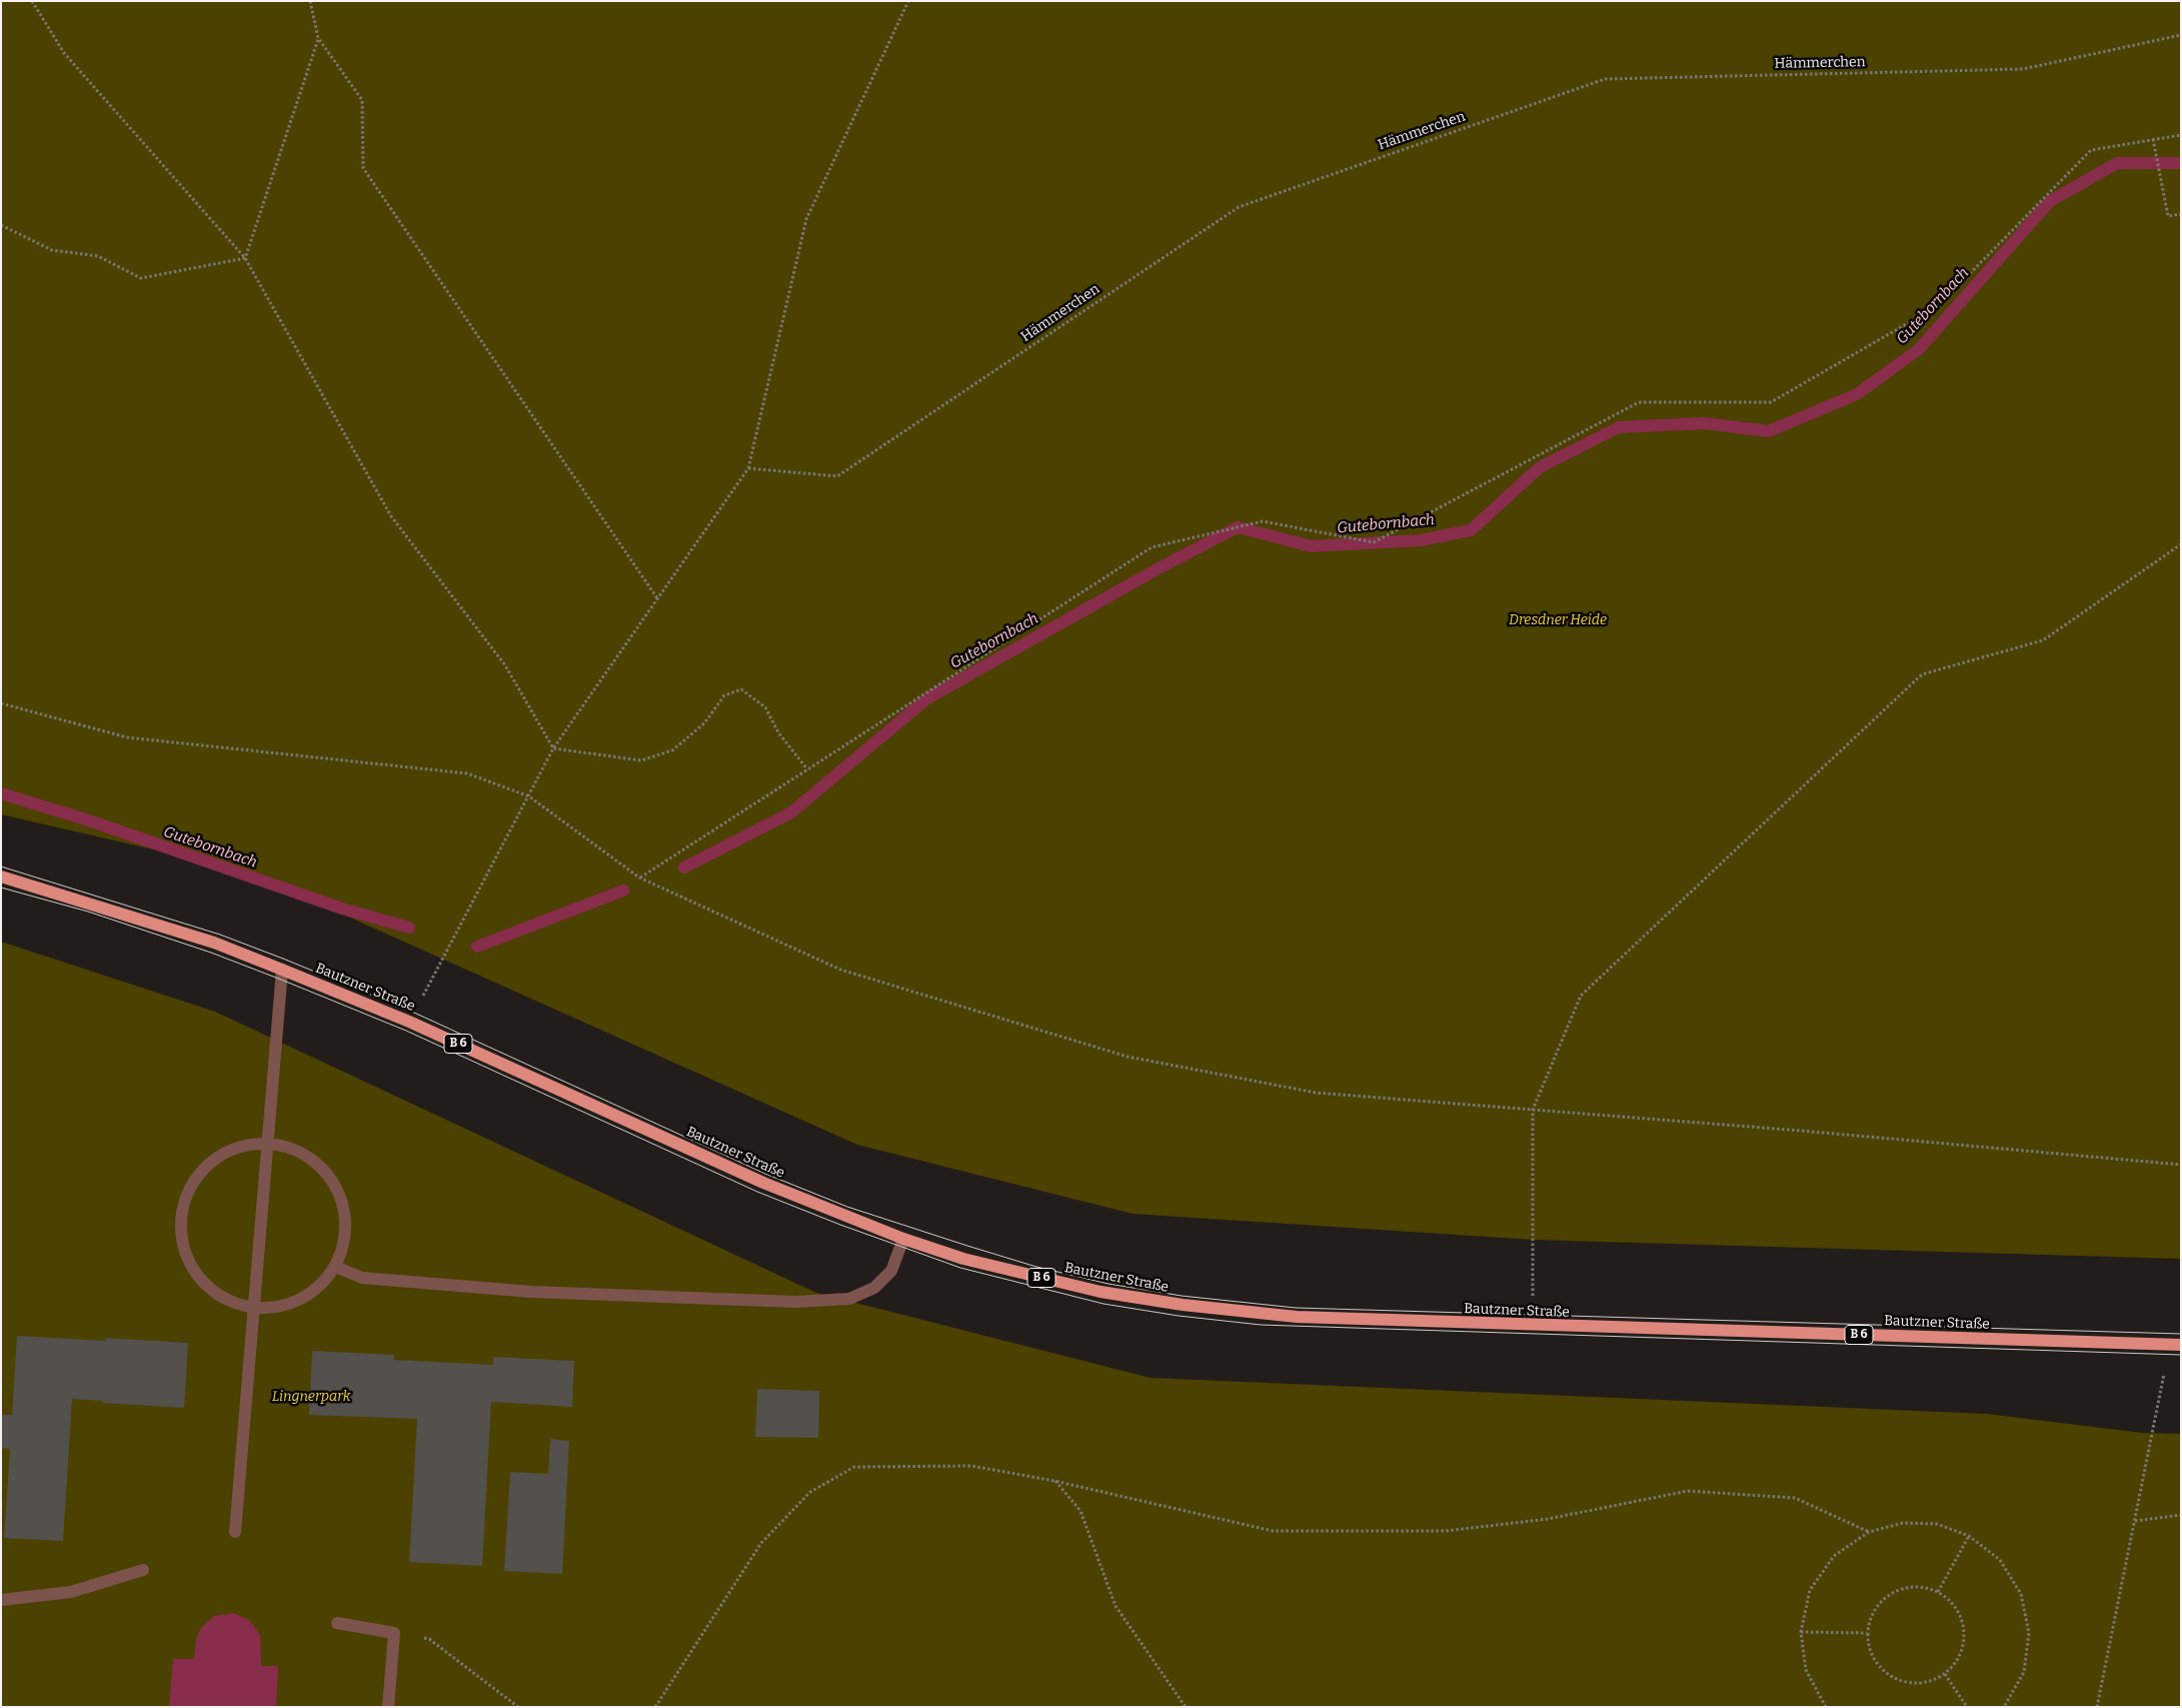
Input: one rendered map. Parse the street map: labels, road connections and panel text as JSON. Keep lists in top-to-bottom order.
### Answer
{
  "streets": {
    "main road": ["Bautzner Straße", "B 6"],
    "path": ["Hämmerchen"]
  },
  "water": ["Gutebornbach"],
  "parks": ["Dresdner Heide", "Lingnerpark"]
}
